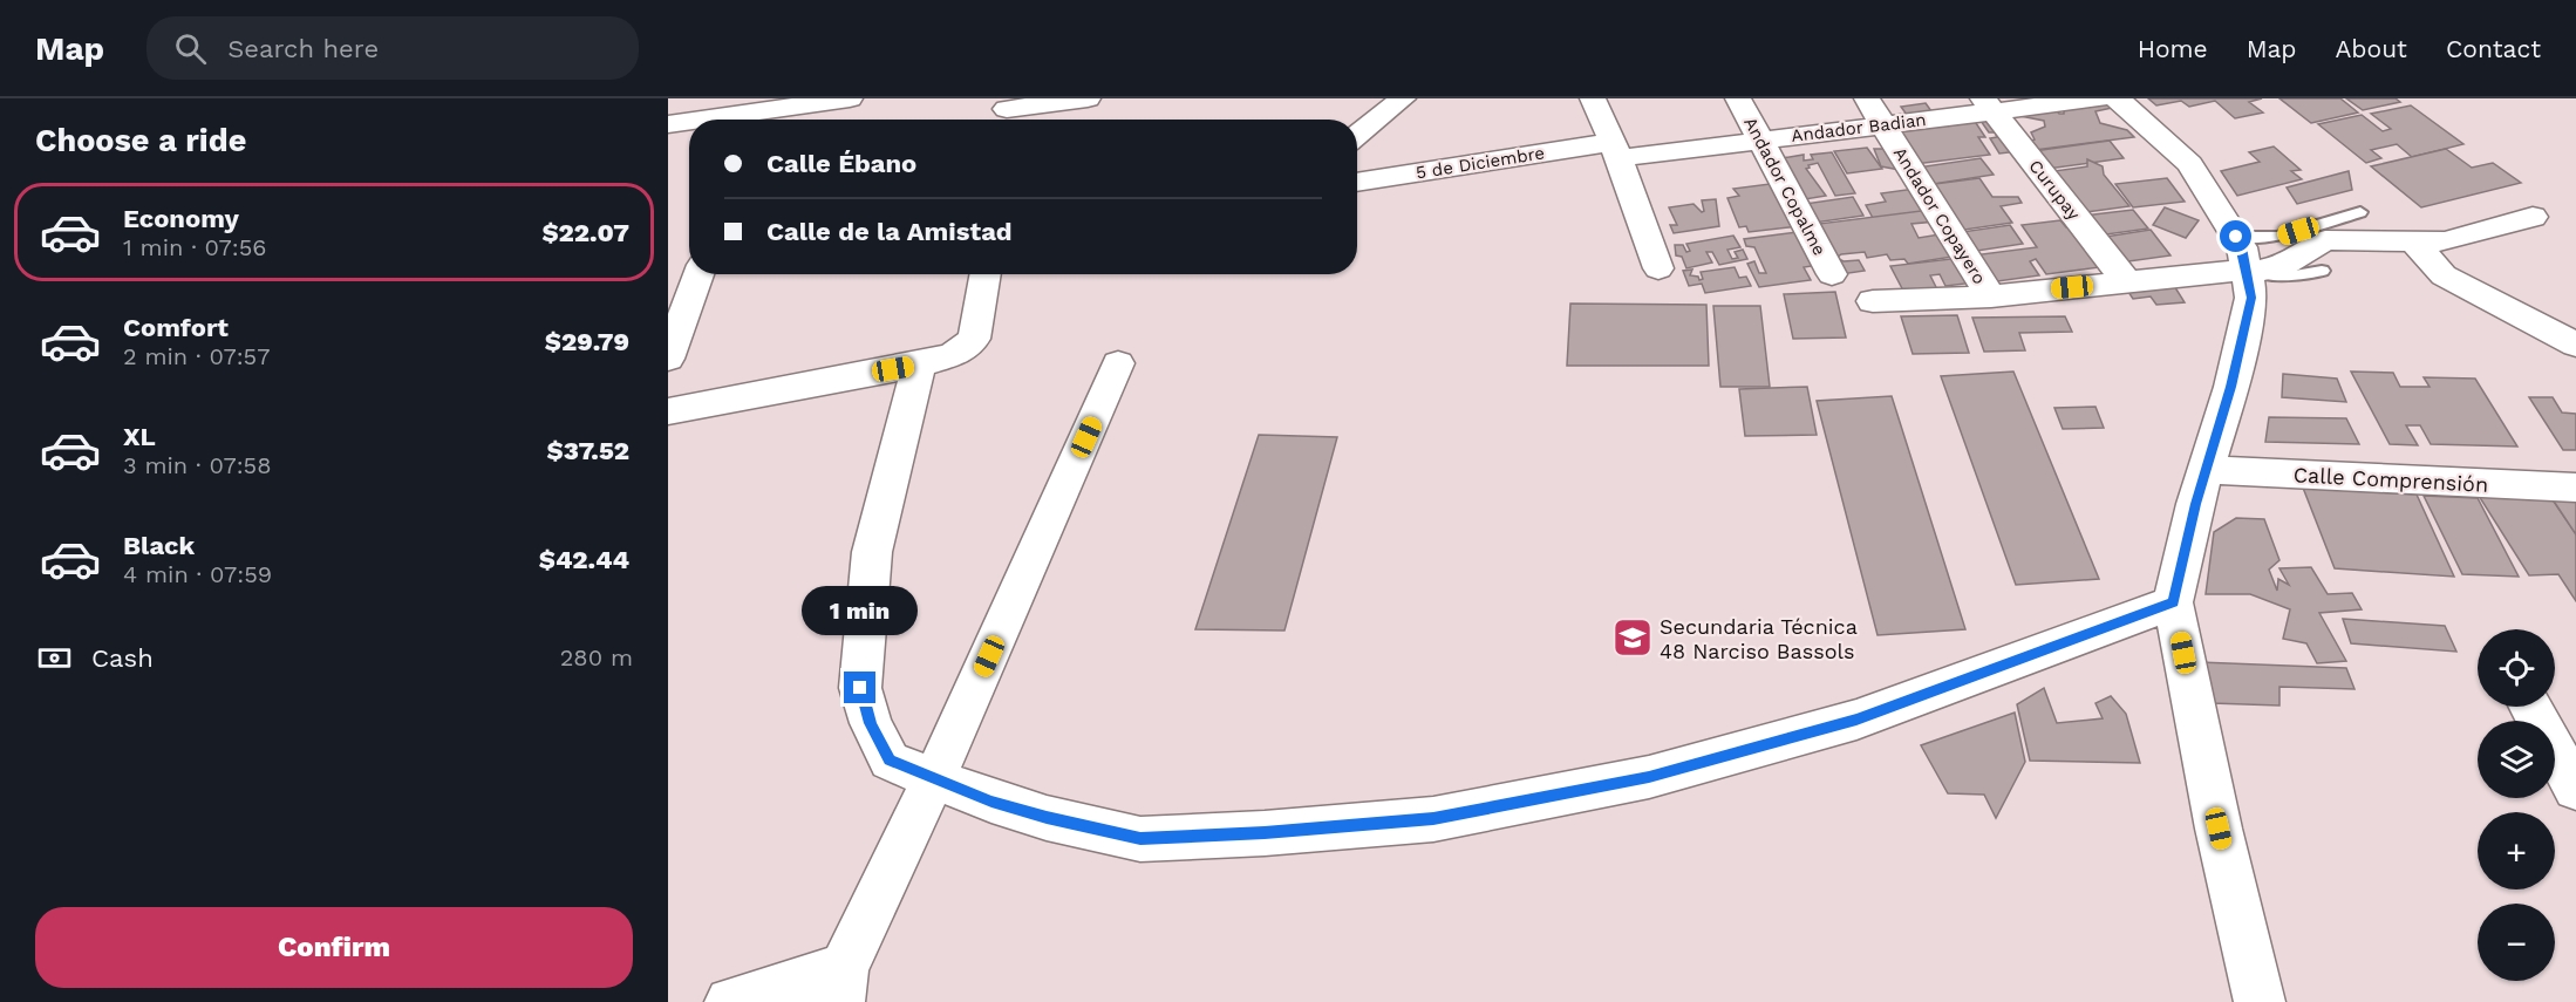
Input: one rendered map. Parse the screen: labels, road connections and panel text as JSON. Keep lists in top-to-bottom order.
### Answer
{
  "streets": {
    "street": [
      "Andador Badian",
      "5 de Diciembre",
      "Andador Copalme",
      "Curupay",
      "Andador Copayero",
      "Calle Comprensión"
    ]
  },
  "crossings": [
    ["Andador Badian", "5 de Diciembre"],
    ["Andador Badian", "Andador Copalme"],
    ["Andador Badian", "Curupay"],
    ["Andador Badian", "Andador Copayero"]
  ],
  "places": {
    "school or university": ["Secundaria Técnica 48 Narciso Bassols"]
  },
  "page": {
    "header": "Map",
    "search": "Search here",
    "nav": [
      "Home",
      "Map",
      "About",
      "Contact"
    ],
    "heading": "Choose a ride",
    "banner": ["Calle Ébano", "Calle de la Amistad"],
    "list": [
      {
        "name": "Economy",
        "note": "1 min · 07:56",
        "value": "$22.07"
      },
      {
        "name": "Comfort",
        "note": "2 min · 07:57",
        "value": "$29.79"
      },
      {
        "name": "XL",
        "note": "3 min · 07:58",
        "value": "$37.52"
      },
      {
        "name": "Black",
        "note": "4 min · 07:59",
        "value": "$42.44"
      }
    ],
    "bubble": "1 min",
    "pay": ["Cash", "280 m"],
    "map_buttons": ["+", "−"],
    "buttons": "Confirm"
  }
}
